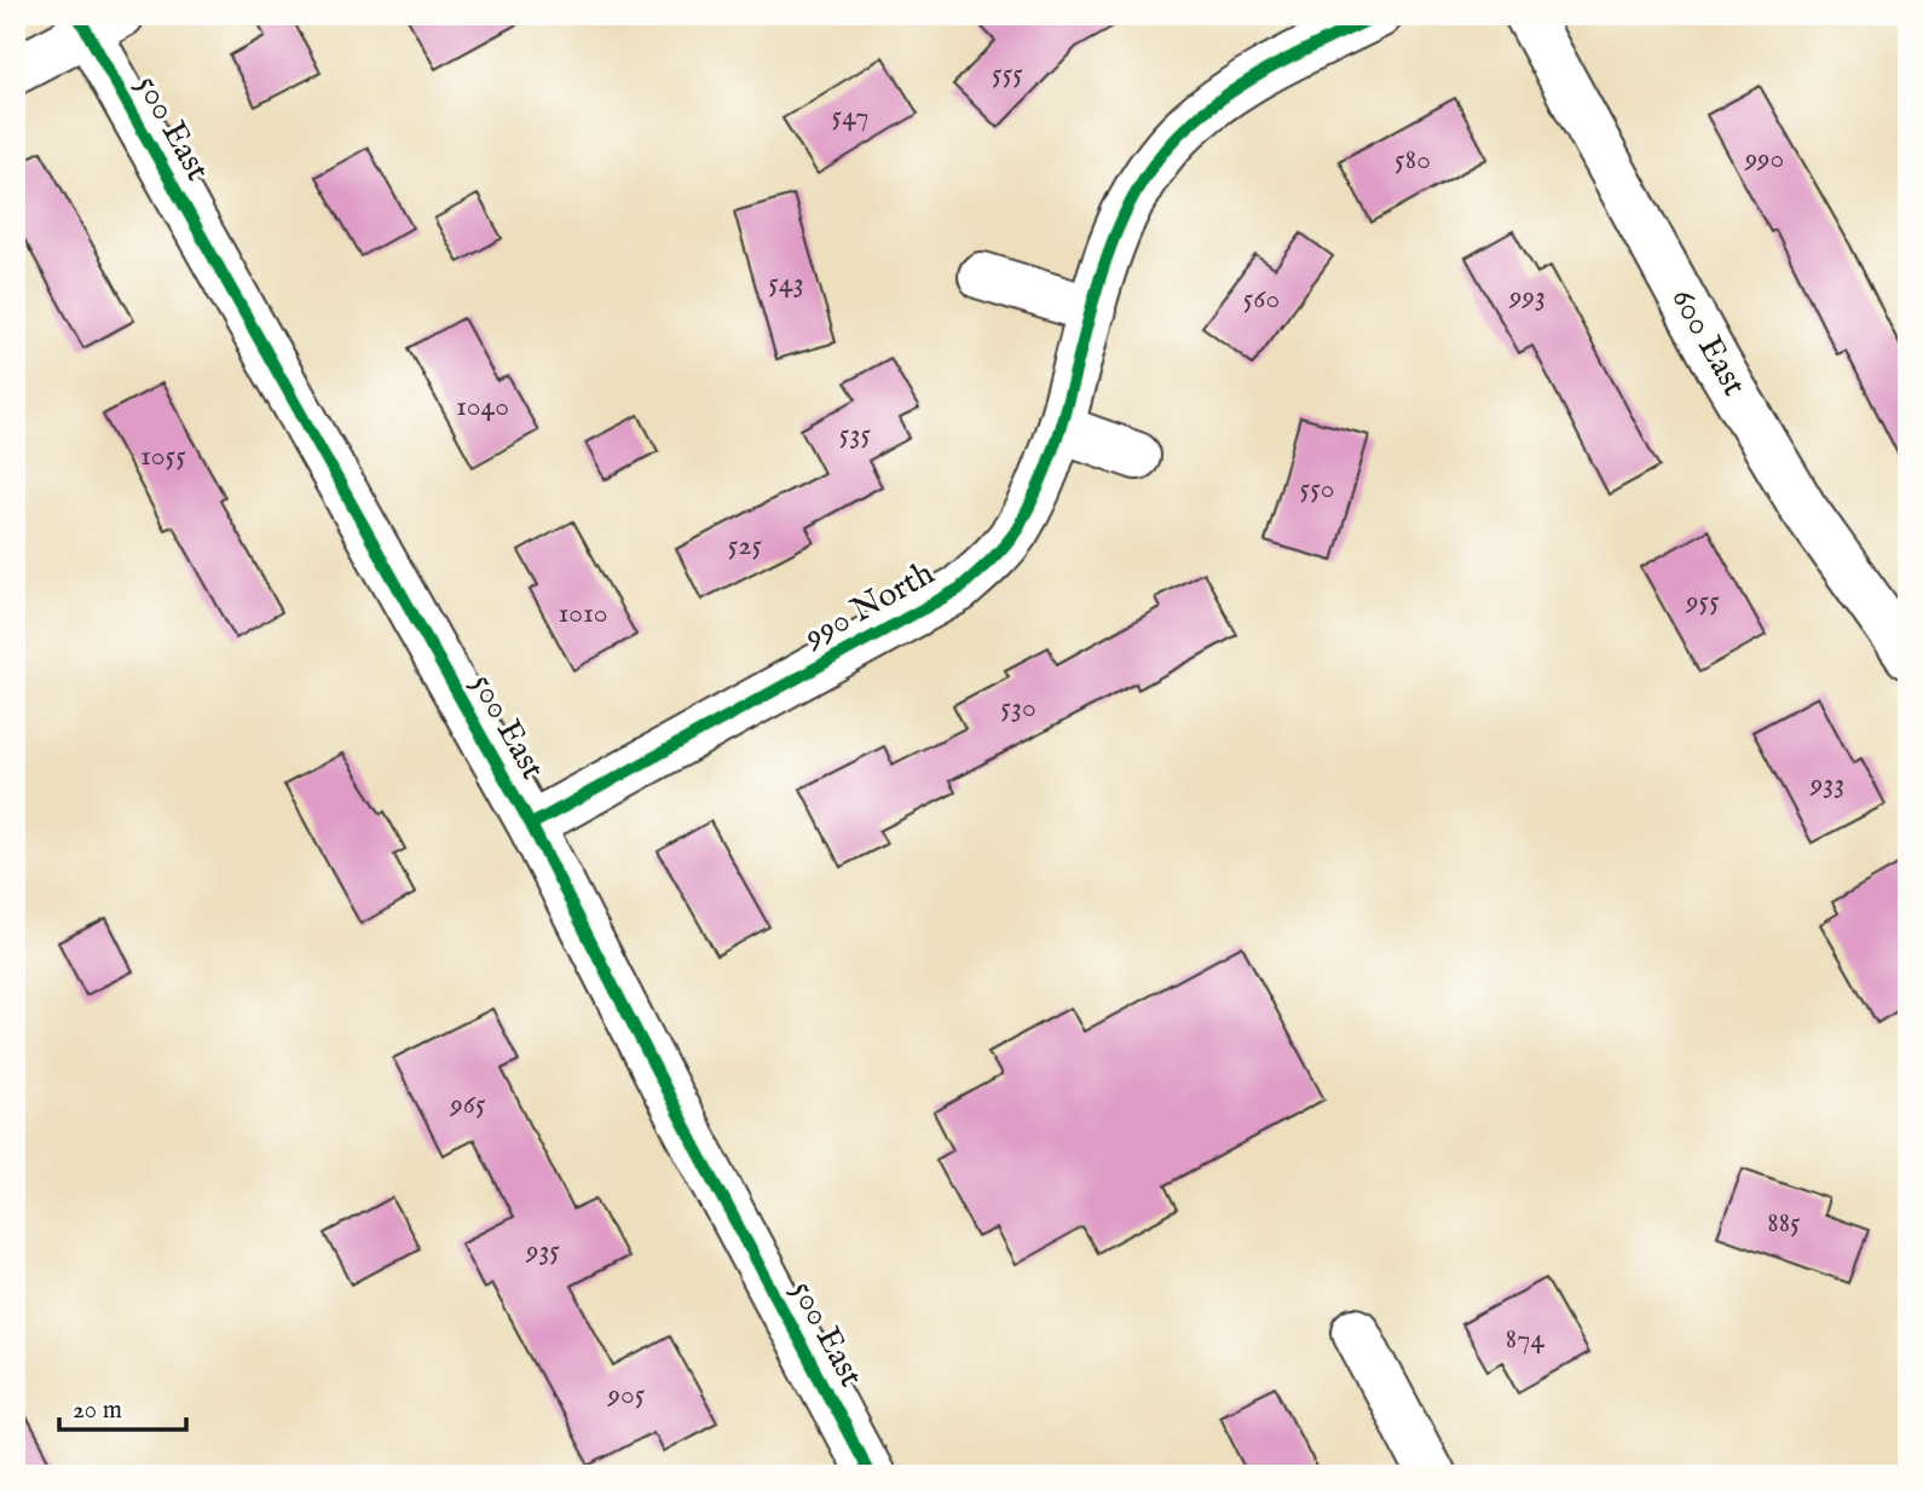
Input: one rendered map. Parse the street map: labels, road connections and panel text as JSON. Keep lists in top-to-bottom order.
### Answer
{
  "streets": {
    "street": ["500 East", "600 East", "990 North"]
  },
  "crossings": [
    ["500 East", "990 North"]
  ],
  "house_numbers": [
    "555",
    "547",
    "990",
    "580",
    "543",
    "993",
    "560",
    "1040",
    "535",
    "1055",
    "550",
    "525",
    "955",
    "1010",
    "530",
    "933",
    "965",
    "885",
    "935",
    "874",
    "905"
  ],
  "scale_bar": "20 m"
}
